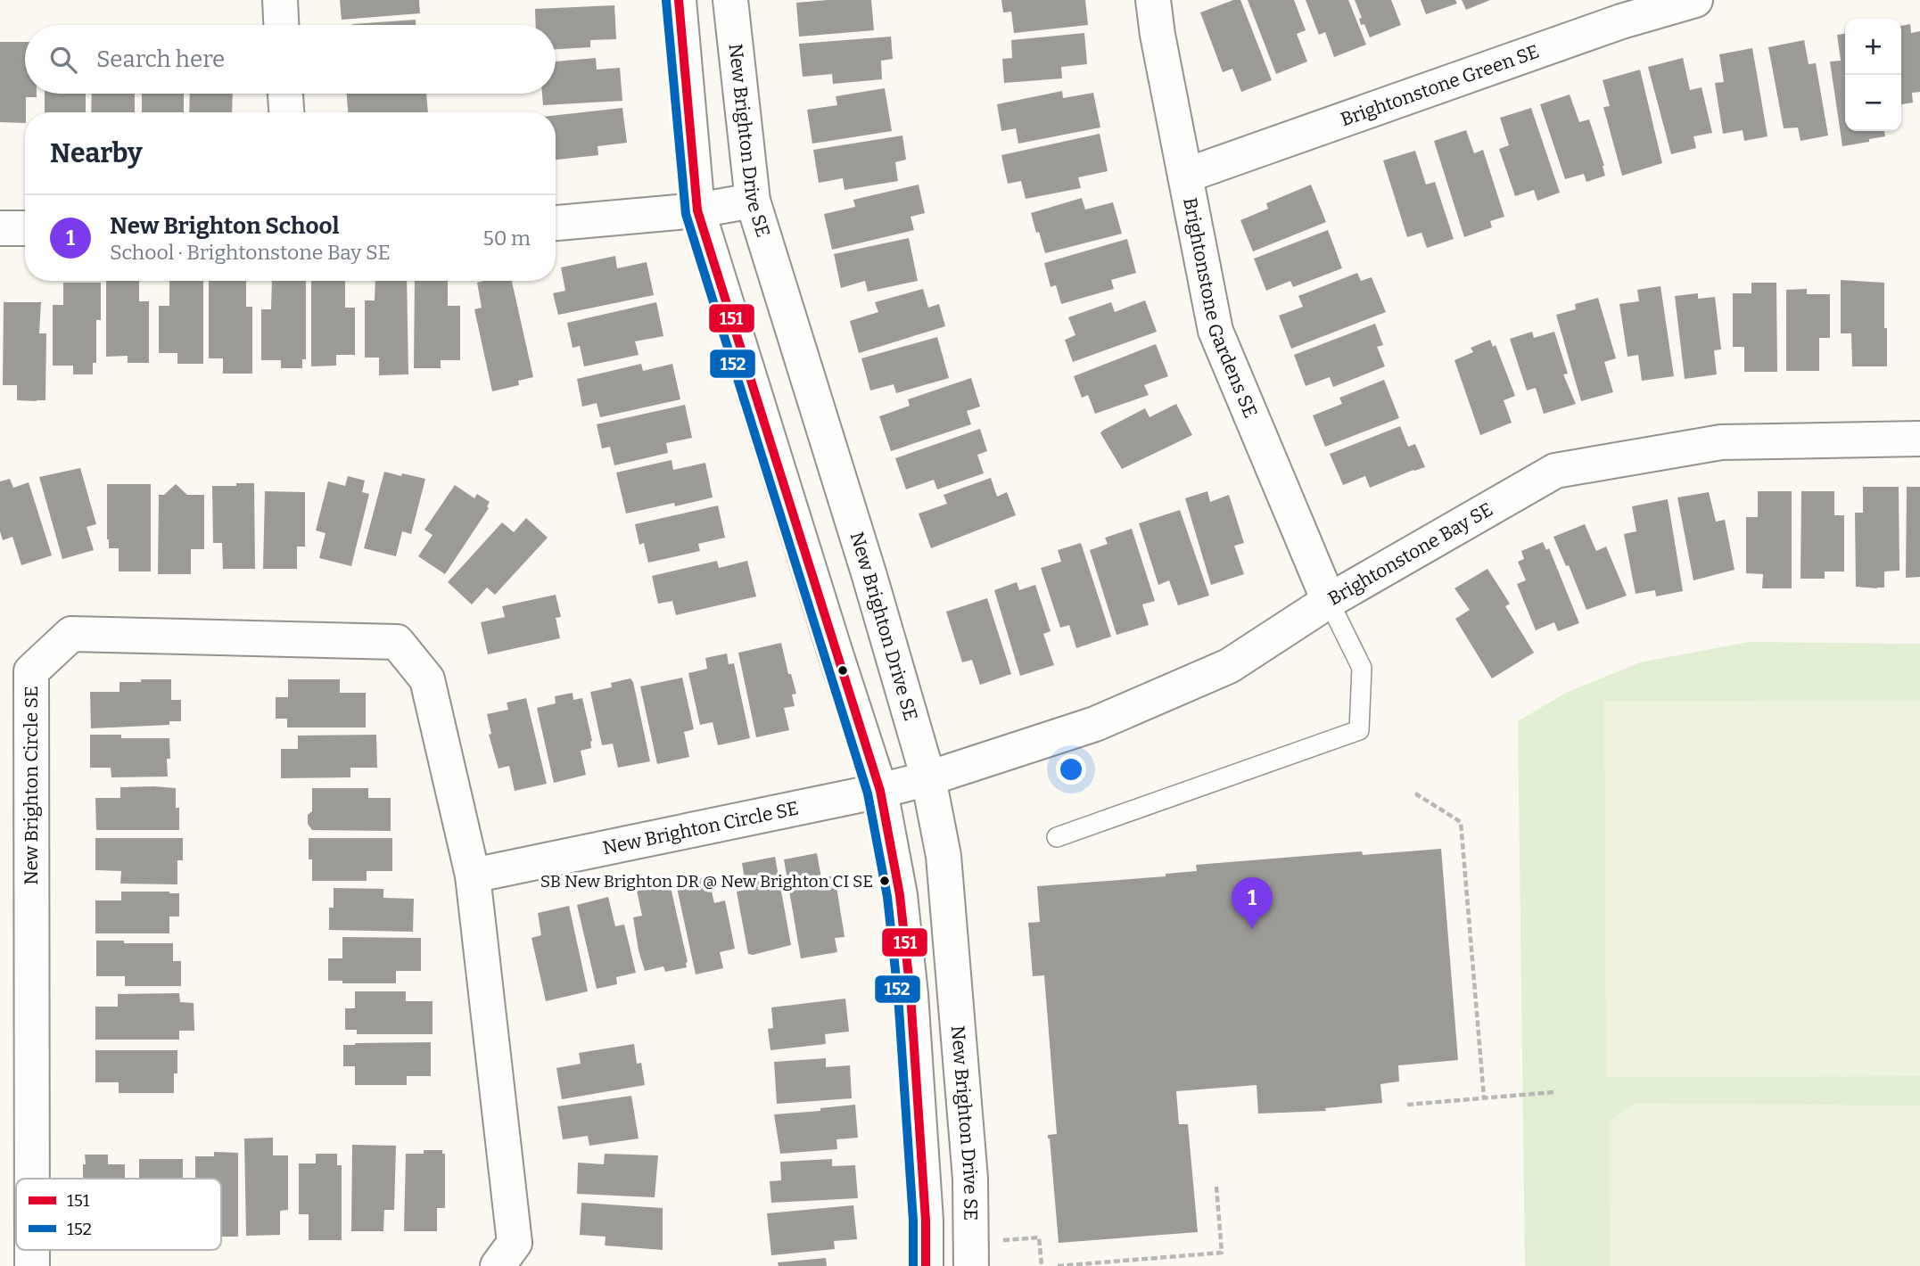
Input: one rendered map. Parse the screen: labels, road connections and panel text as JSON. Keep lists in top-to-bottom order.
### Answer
{
  "streets": {
    "street": [
      "Brightonstone Green SE",
      "New Brighton Drive SE",
      "Brightonstone Gardens SE",
      "Brightonstone Bay SE",
      "New Brighton Circle SE"
    ]
  },
  "crossings": [
    ["Brightonstone Green SE", "Brightonstone Gardens SE"],
    ["New Brighton Drive SE", "Brightonstone Bay SE"],
    ["New Brighton Drive SE", "New Brighton Circle SE"],
    ["Brightonstone Gardens SE", "Brightonstone Bay SE"],
    ["Brightonstone Bay SE", "New Brighton Circle SE"]
  ],
  "places": ["SB New Brighton DR @ New Brighton CI SE"],
  "lines": ["transit line 151", "transit line 152"],
  "legend": ["151", "152"],
  "page": {
    "map_buttons": ["+", "−"],
    "search": "Search here",
    "heading": "Nearby",
    "list": [
      {
        "mark": "1",
        "name": "New Brighton School",
        "note": "School · Brightonstone Bay SE",
        "value": "50 m"
      }
    ],
    "pins": "1"
  }
}
